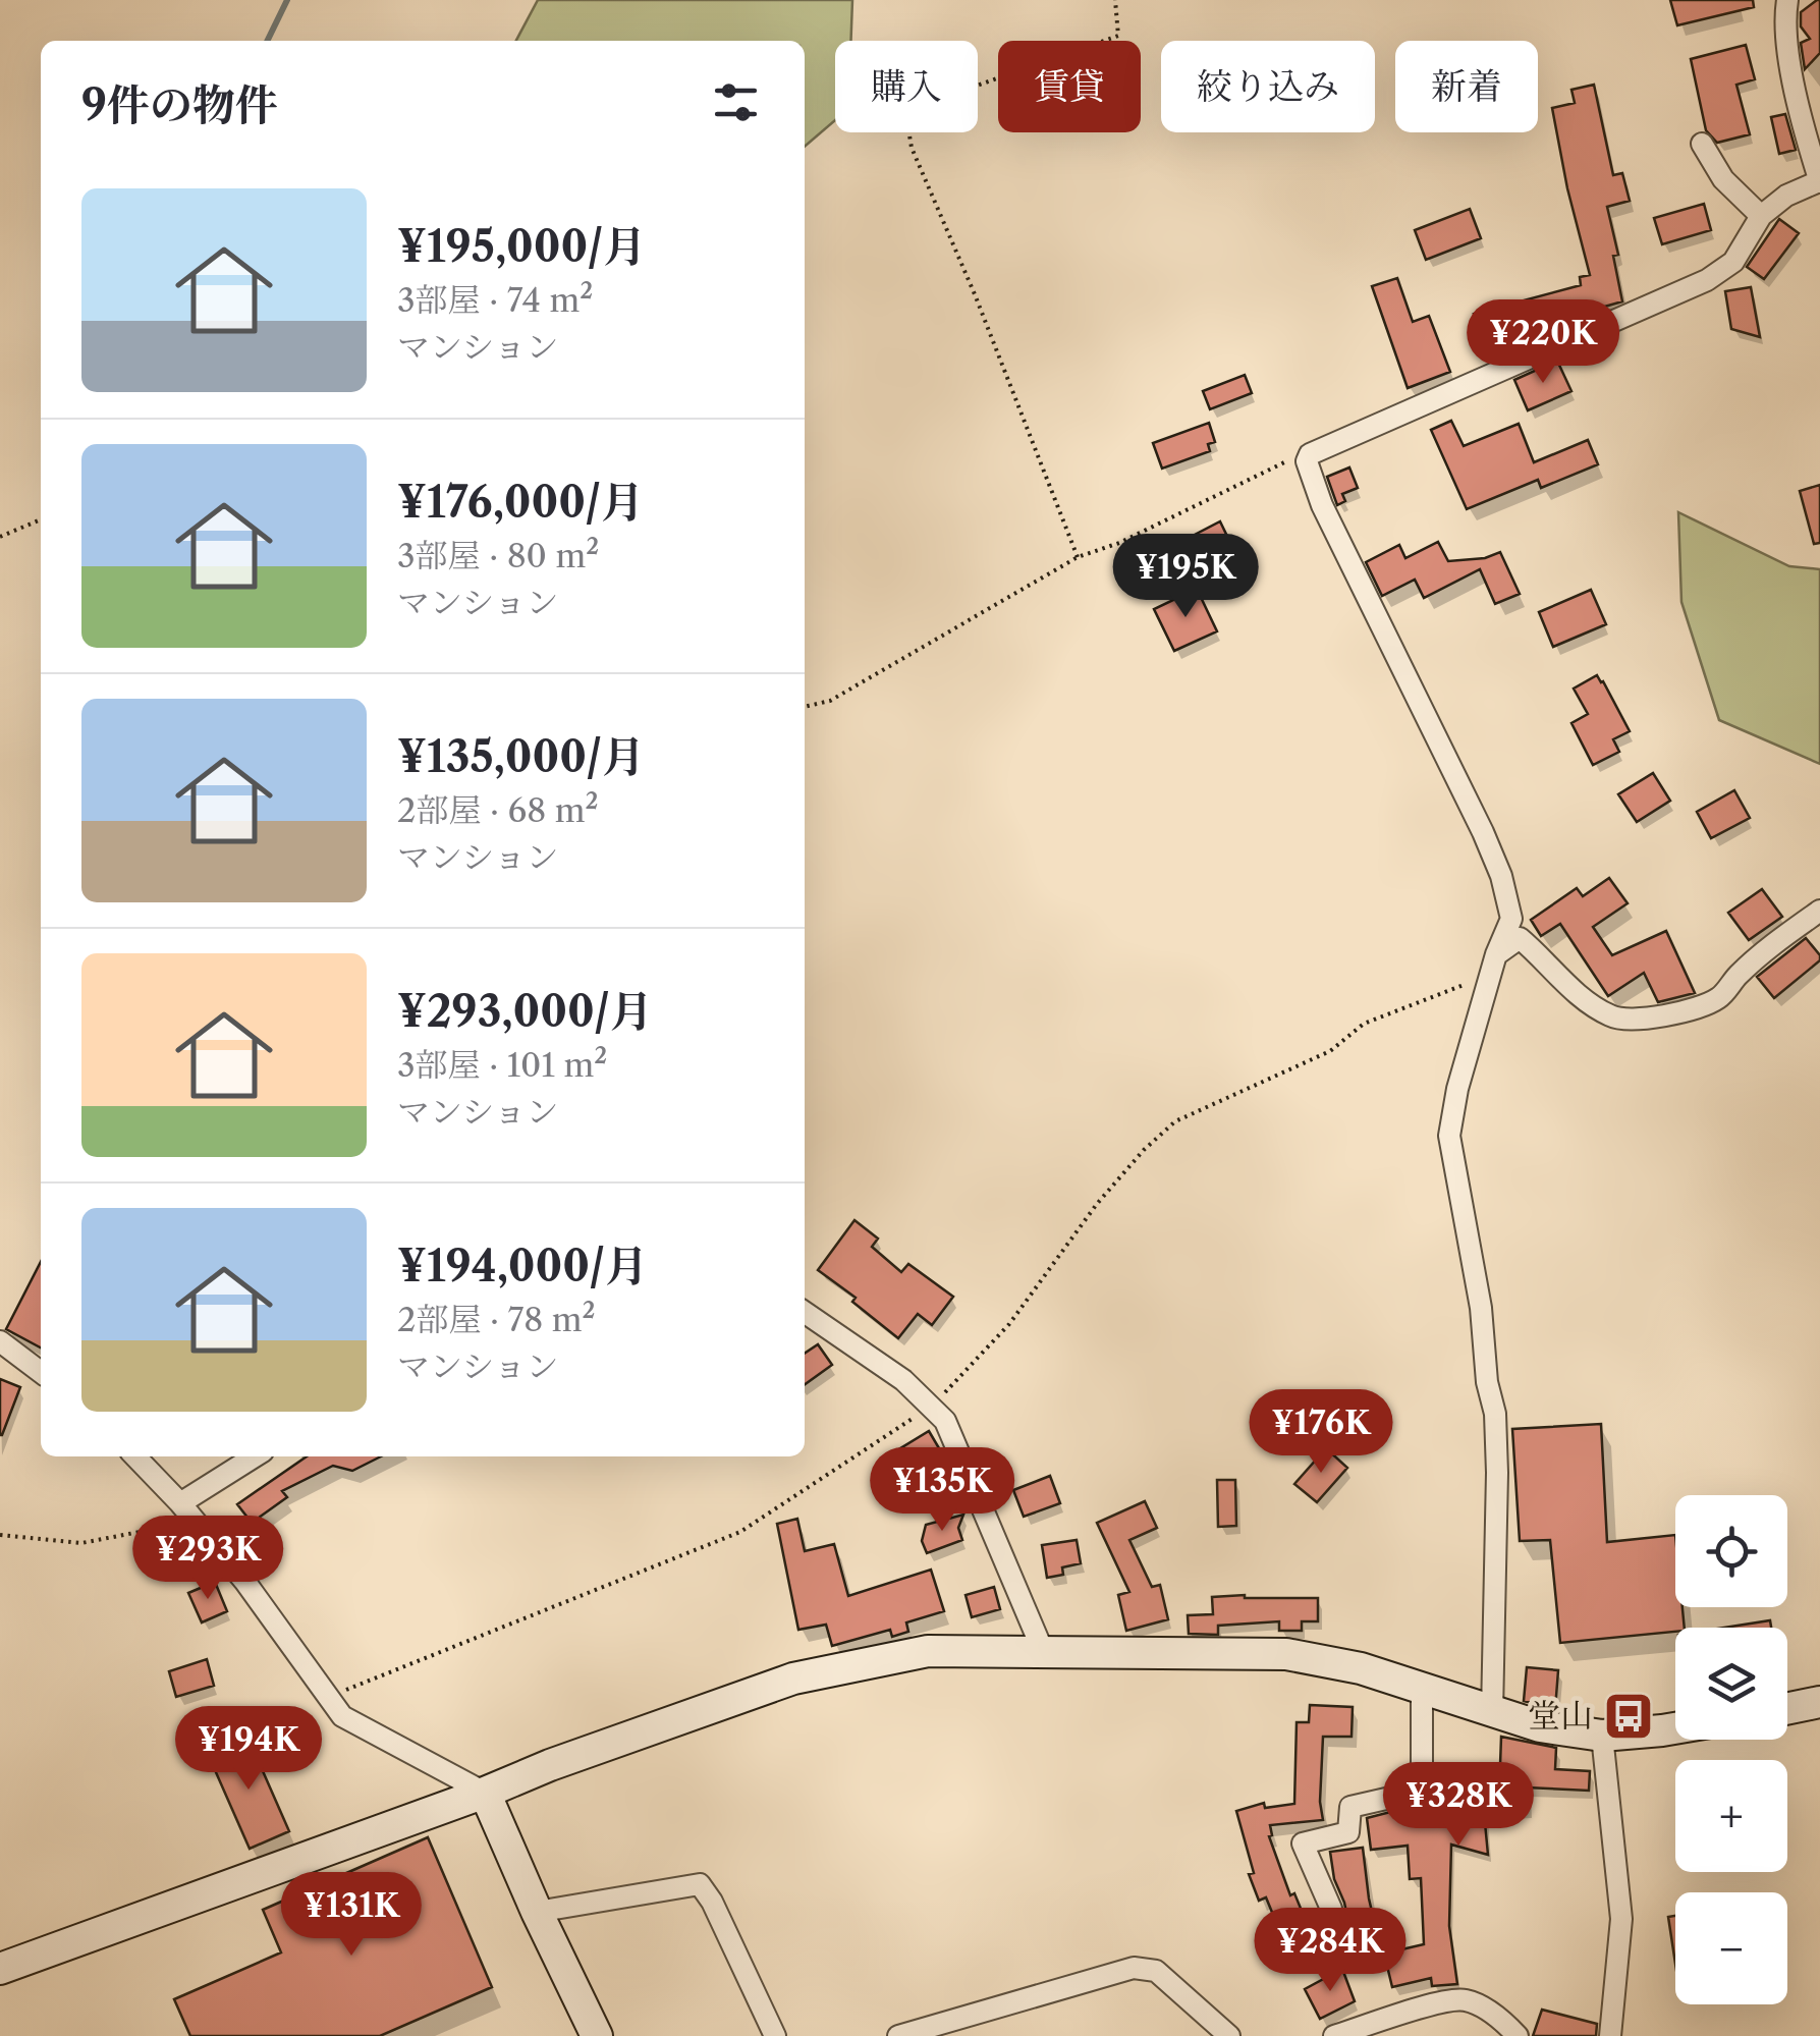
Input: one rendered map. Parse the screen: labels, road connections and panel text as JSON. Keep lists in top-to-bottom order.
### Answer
{
  "places": {
    "bus stop": ["堂山"]
  },
  "page": {
    "chip": [
      "購入",
      "賃貸",
      "絞り込み",
      "新着"
    ],
    "heading": "9件の物件",
    "list": [
      {
        "name": "¥195,000/月",
        "note": "3部屋 · 74 m² · マンション"
      },
      {
        "name": "¥176,000/月",
        "note": "3部屋 · 80 m² · マンション"
      },
      {
        "name": "¥135,000/月",
        "note": "2部屋 · 68 m² · マンション"
      },
      {
        "name": "¥293,000/月",
        "note": "3部屋 · 101 m² · マンション"
      },
      {
        "name": "¥194,000/月",
        "note": "2部屋 · 78 m² · マンション"
      }
    ],
    "price": [
      "¥220K",
      "¥195K",
      "¥176K",
      "¥135K",
      "¥293K",
      "¥194K",
      "¥328K",
      "¥131K",
      "¥284K"
    ],
    "map_buttons": ["+", "−"]
  }
}
